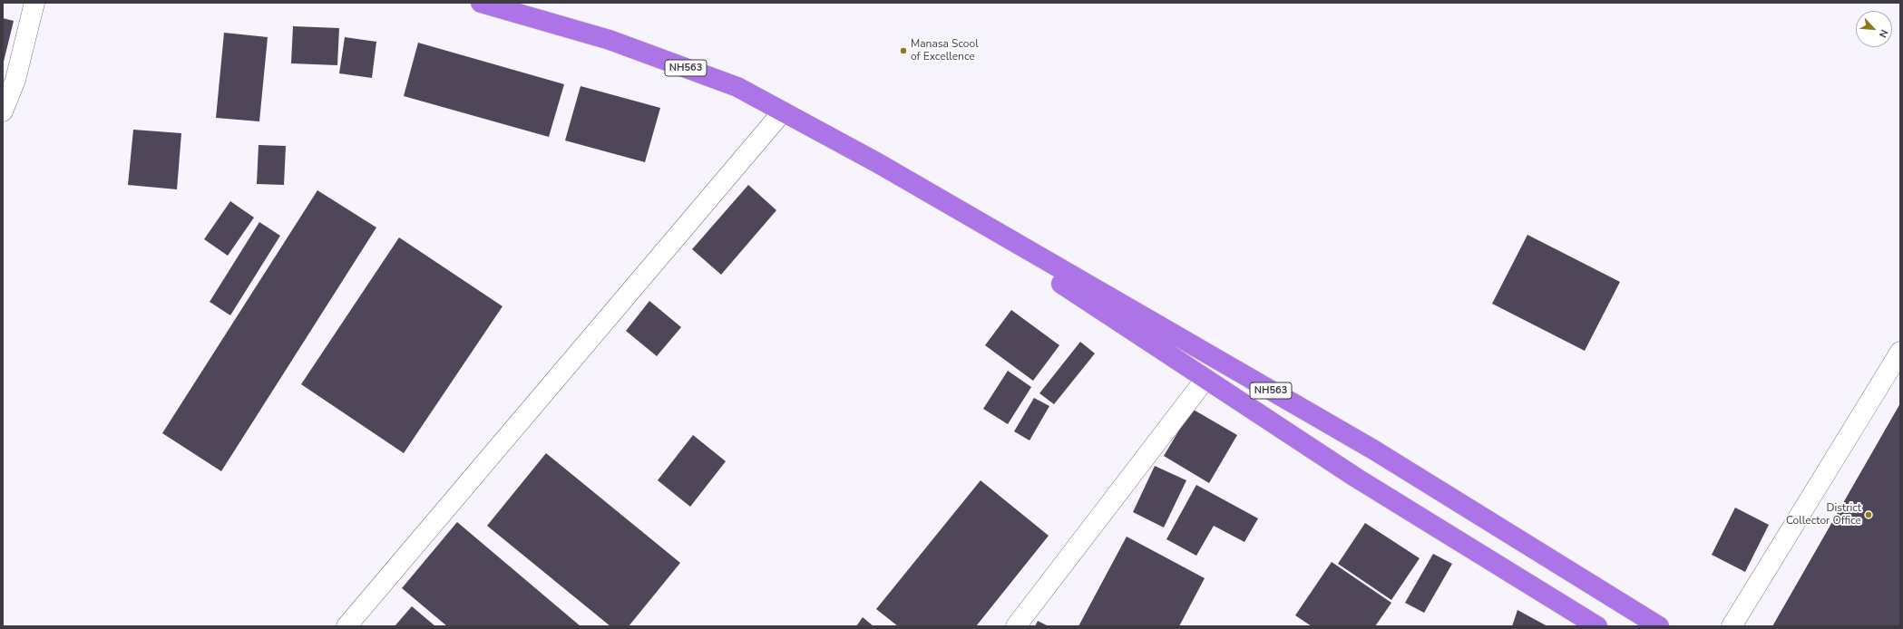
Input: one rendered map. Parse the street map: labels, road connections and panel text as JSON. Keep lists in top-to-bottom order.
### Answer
{
  "streets": {
    "highway": ["NH563"]
  },
  "places": ["Manasa Scool of Excellence", "District Collector Office"],
  "north": "bottom right"
}
